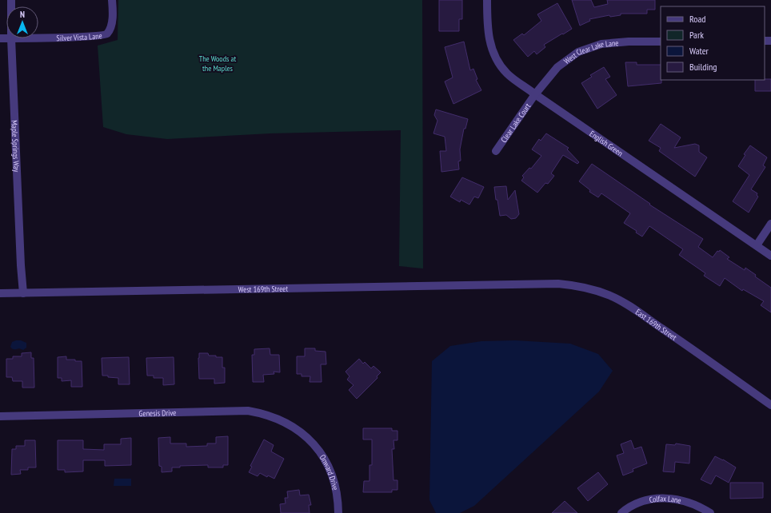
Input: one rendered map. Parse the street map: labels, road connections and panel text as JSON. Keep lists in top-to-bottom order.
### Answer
{
  "streets": {
    "street": [
      "Silver Vista Lane",
      "West Clear Lake Lane",
      "Clear Lake Court",
      "English Green",
      "Maple Springs Way",
      "West 169th Street",
      "East 169th Street",
      "Genesis Drive",
      "Onward Drive",
      "Colfax Lane"
    ]
  },
  "crossings": [
    ["West Clear Lake Lane", "Clear Lake Court"],
    ["West Clear Lake Lane", "English Green"],
    ["Clear Lake Court", "English Green"],
    ["Maple Springs Way", "West 169th Street"],
    ["West 169th Street", "East 169th Street"],
    ["Genesis Drive", "Onward Drive"]
  ],
  "parks": ["The Woods at the Maples"],
  "legend": [
    "Road",
    "Park",
    "Water",
    "Building"
  ],
  "north": "top"
}
